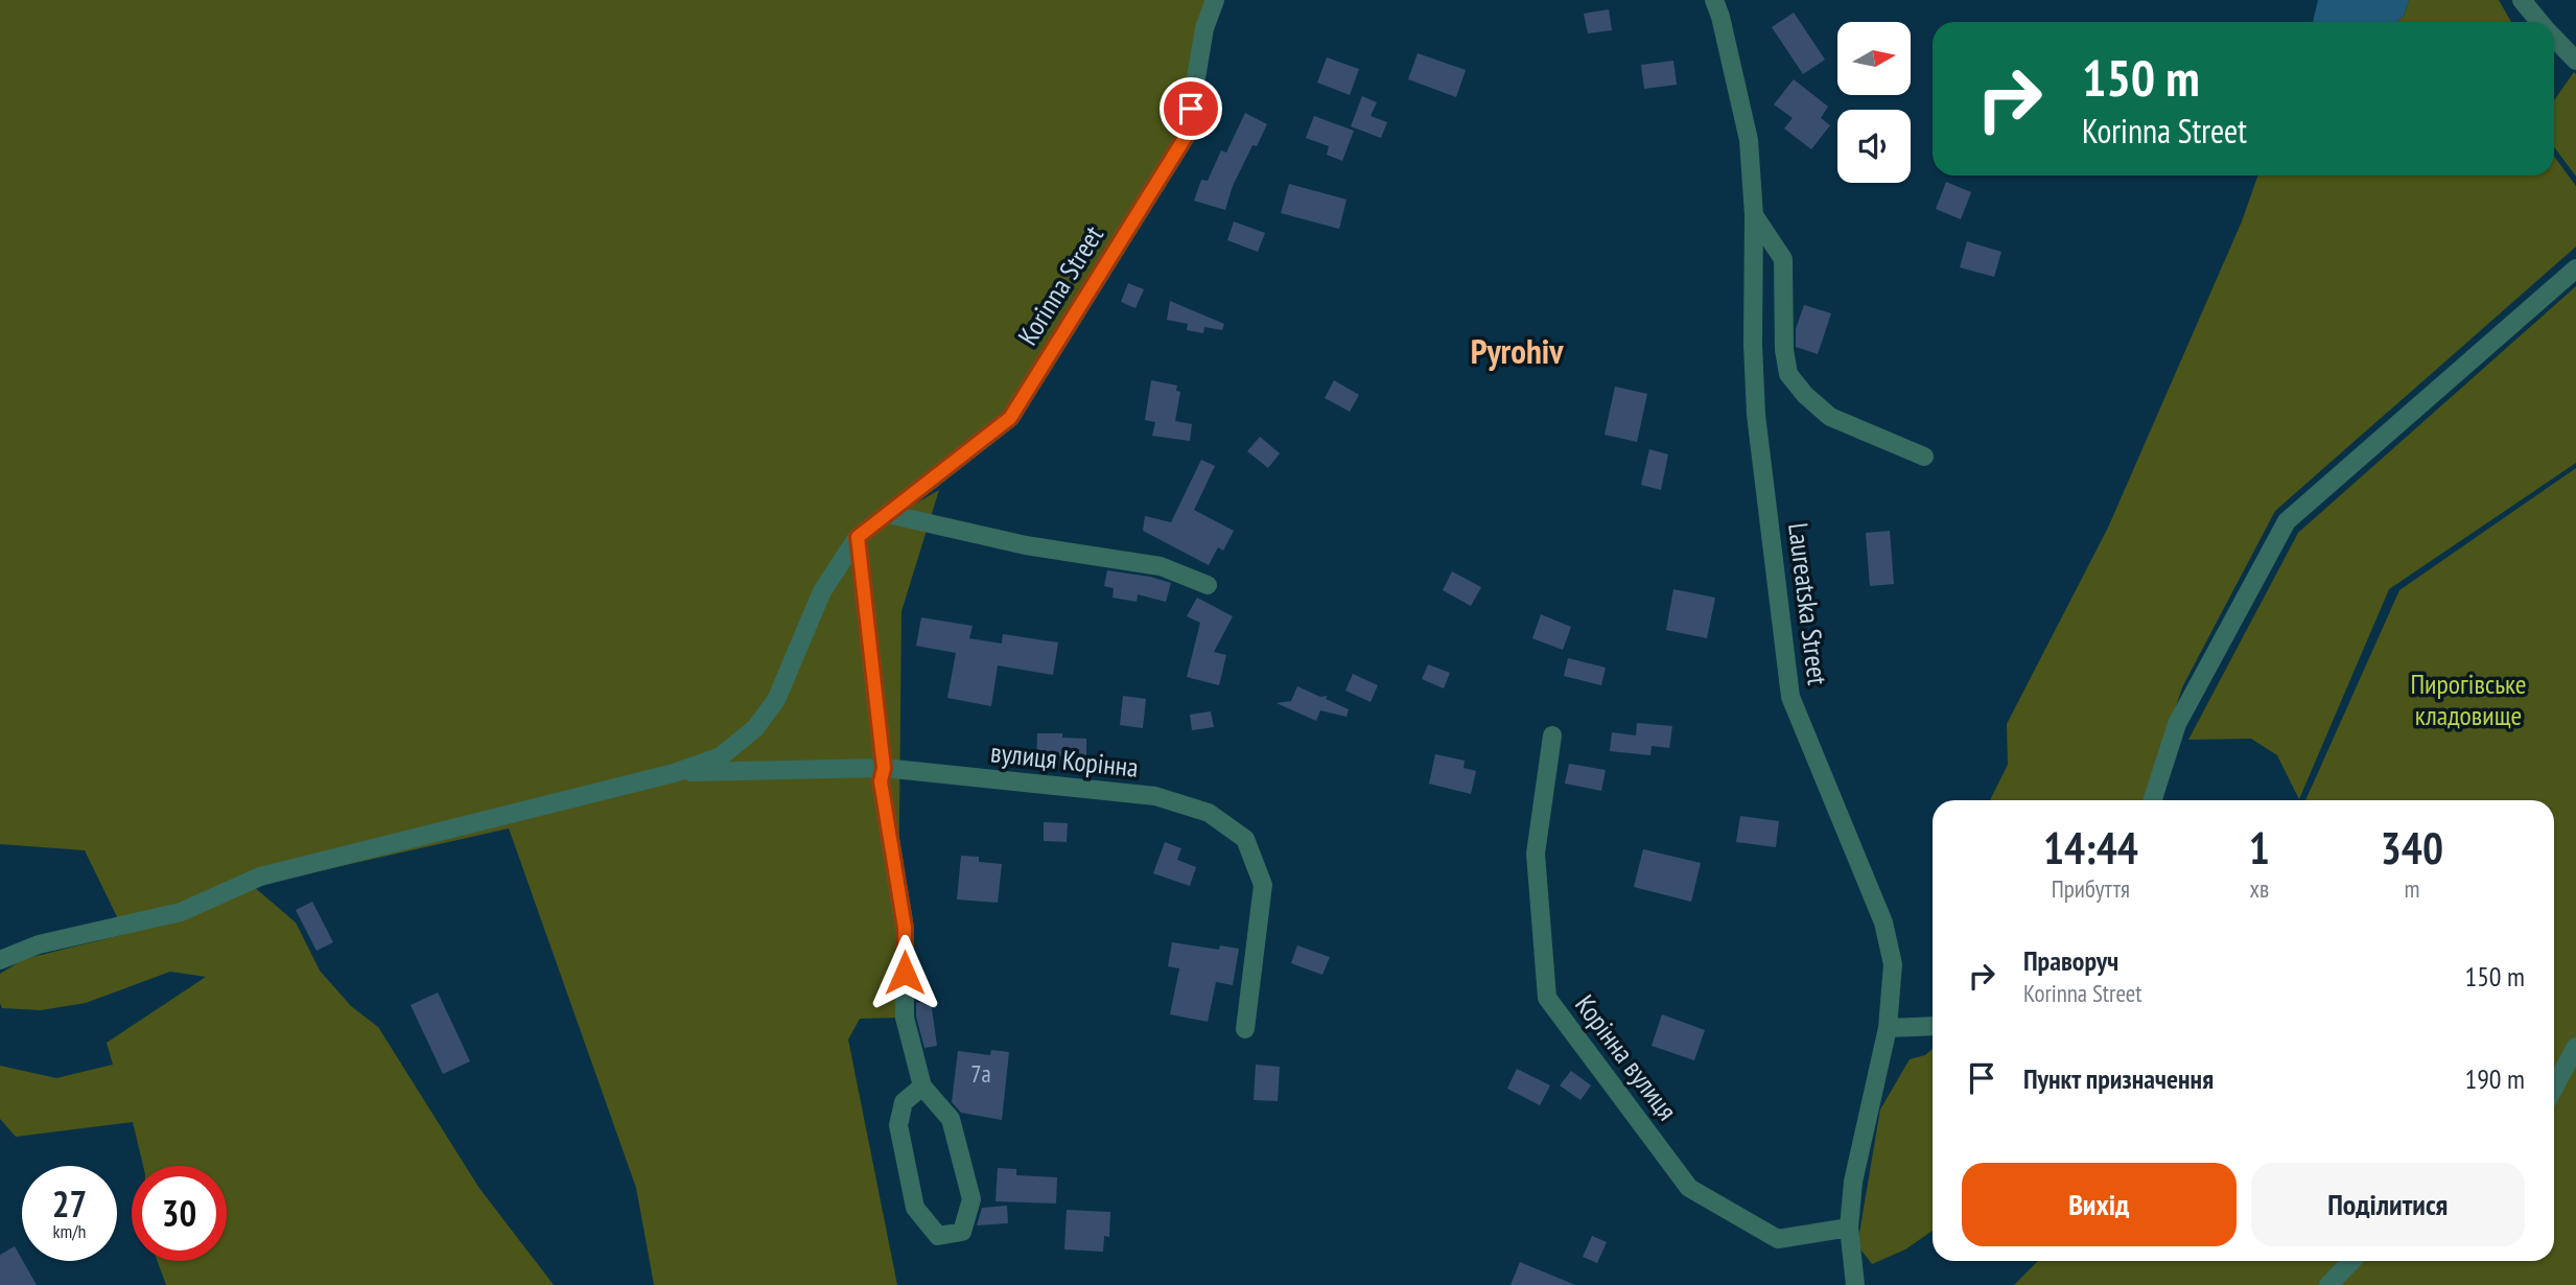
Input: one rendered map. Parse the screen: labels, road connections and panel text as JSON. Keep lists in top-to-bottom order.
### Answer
{
  "streets": {
    "street": [
      "Korinna Street",
      "Laureatska Street",
      "вулиця Корінна",
      "Корінна вулиця"
    ]
  },
  "crossings": [
    ["Korinna Street", "вулиця Корінна"],
    ["Laureatska Street", "Корінна вулиця"]
  ],
  "districts": ["Pyrohiv"],
  "parks": ["Пирогівське кладовище"],
  "house_numbers": ["7а"],
  "north": "right",
  "page": {
    "turn": ["150 m", "Korinna Street"],
    "eta": [
      "14:44",
      "Прибуття",
      "1",
      "хв",
      "340",
      "m"
    ],
    "list": [
      {
        "name": "Праворуч",
        "note": "Korinna Street",
        "value": "150 m"
      },
      {
        "name": "Пункт призначення",
        "value": "190 m"
      }
    ],
    "buttons": ["Вихід", "Поділитися"],
    "speed": "27 km/h",
    "limit": "30"
  }
}
